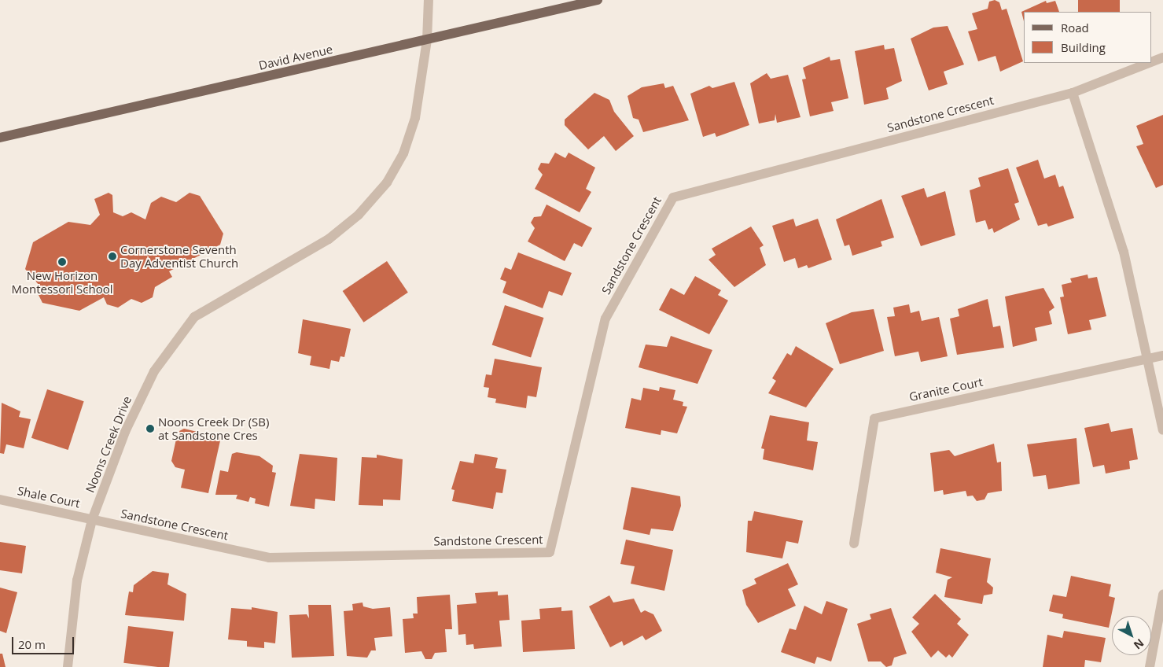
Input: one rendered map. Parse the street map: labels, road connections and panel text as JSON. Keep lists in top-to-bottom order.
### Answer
{
  "streets": {
    "main road": ["David Avenue"],
    "street": [
      "Sandstone Crescent",
      "Granite Court",
      "Noons Creek Drive",
      "Shale Court"
    ]
  },
  "crossings": [
    ["David Avenue", "Noons Creek Drive"],
    ["Sandstone Crescent", "Noons Creek Drive"],
    ["Sandstone Crescent", "Shale Court"],
    ["Noons Creek Drive", "Shale Court"]
  ],
  "places": ["Cornerstone Seventh Day Adventist Church", "New Horizon Montessori School", "Noons Creek Dr (SB) at Sandstone Cres"],
  "legend": ["Road", "Building"],
  "scale_bar": "20 m",
  "north": "bottom right"
}
